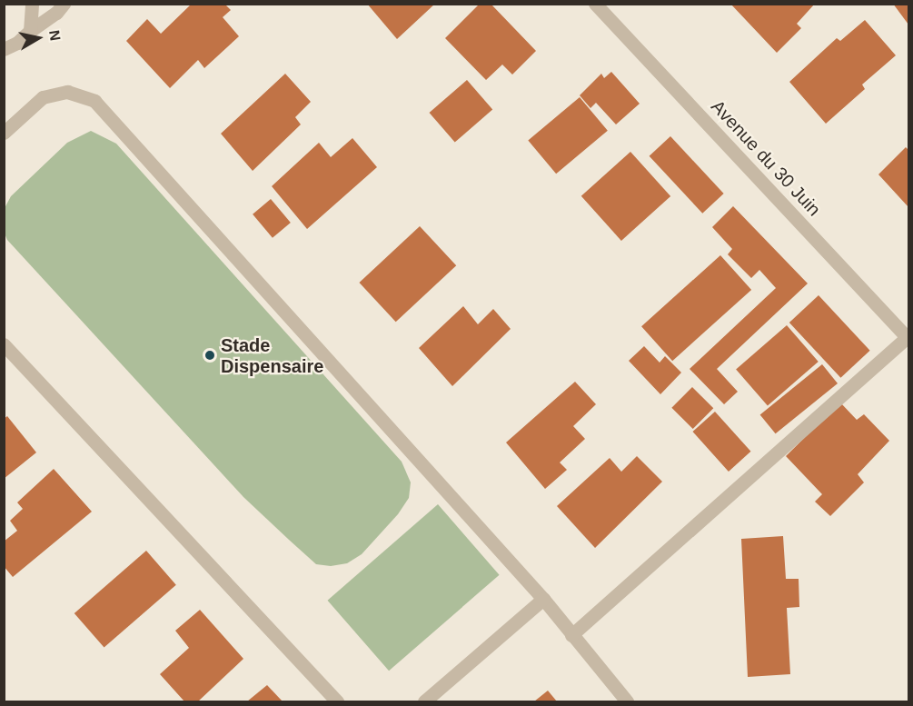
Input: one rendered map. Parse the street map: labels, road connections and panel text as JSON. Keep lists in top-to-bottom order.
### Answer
{
  "streets": {
    "street": ["Avenue du 30 Juin"]
  },
  "places": ["Stade Dispensaire"],
  "north": "right"
}
